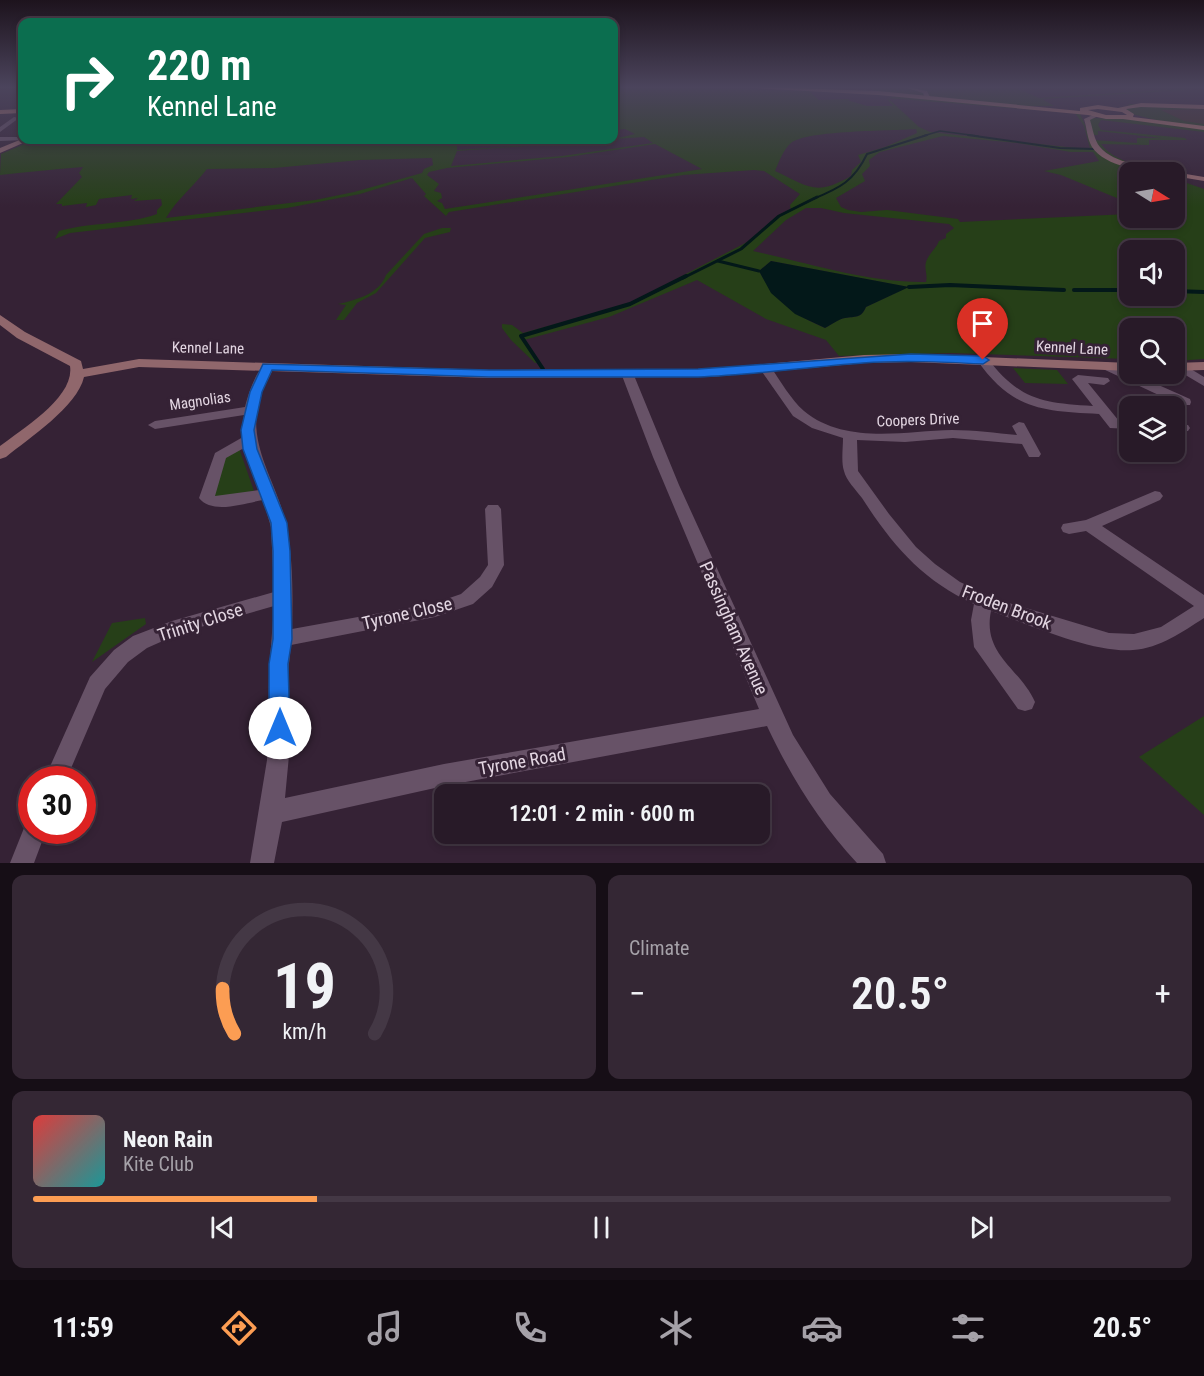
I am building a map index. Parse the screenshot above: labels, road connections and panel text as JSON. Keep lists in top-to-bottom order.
{
  "streets": {
    "street": [
      "Kennel Lane",
      "Magnolias",
      "Coopers Drive",
      "Froden Brook",
      "Tyrone Close",
      "Trinity Close",
      "Passingham Avenue",
      "Tyrone Road"
    ]
  },
  "crossings": [
    ["Kennel Lane", "Coopers Drive"],
    ["Kennel Lane", "Passingham Avenue"],
    ["Coopers Drive", "Froden Brook"],
    ["Passingham Avenue", "Tyrone Road"]
  ],
  "north": "right",
  "page": {
    "turn": ["220 m", "Kennel Lane"],
    "limit": "30",
    "trip": "12:01 · 2 min · 600 m",
    "tile": "Climate",
    "heat": ["−", "20.5°", "+"],
    "song": ["Neon Rain", "Kite Club"],
    "tabs": ["11:59", "20.5°"],
    "gauge": ["19", "km/h"]
  }
}
